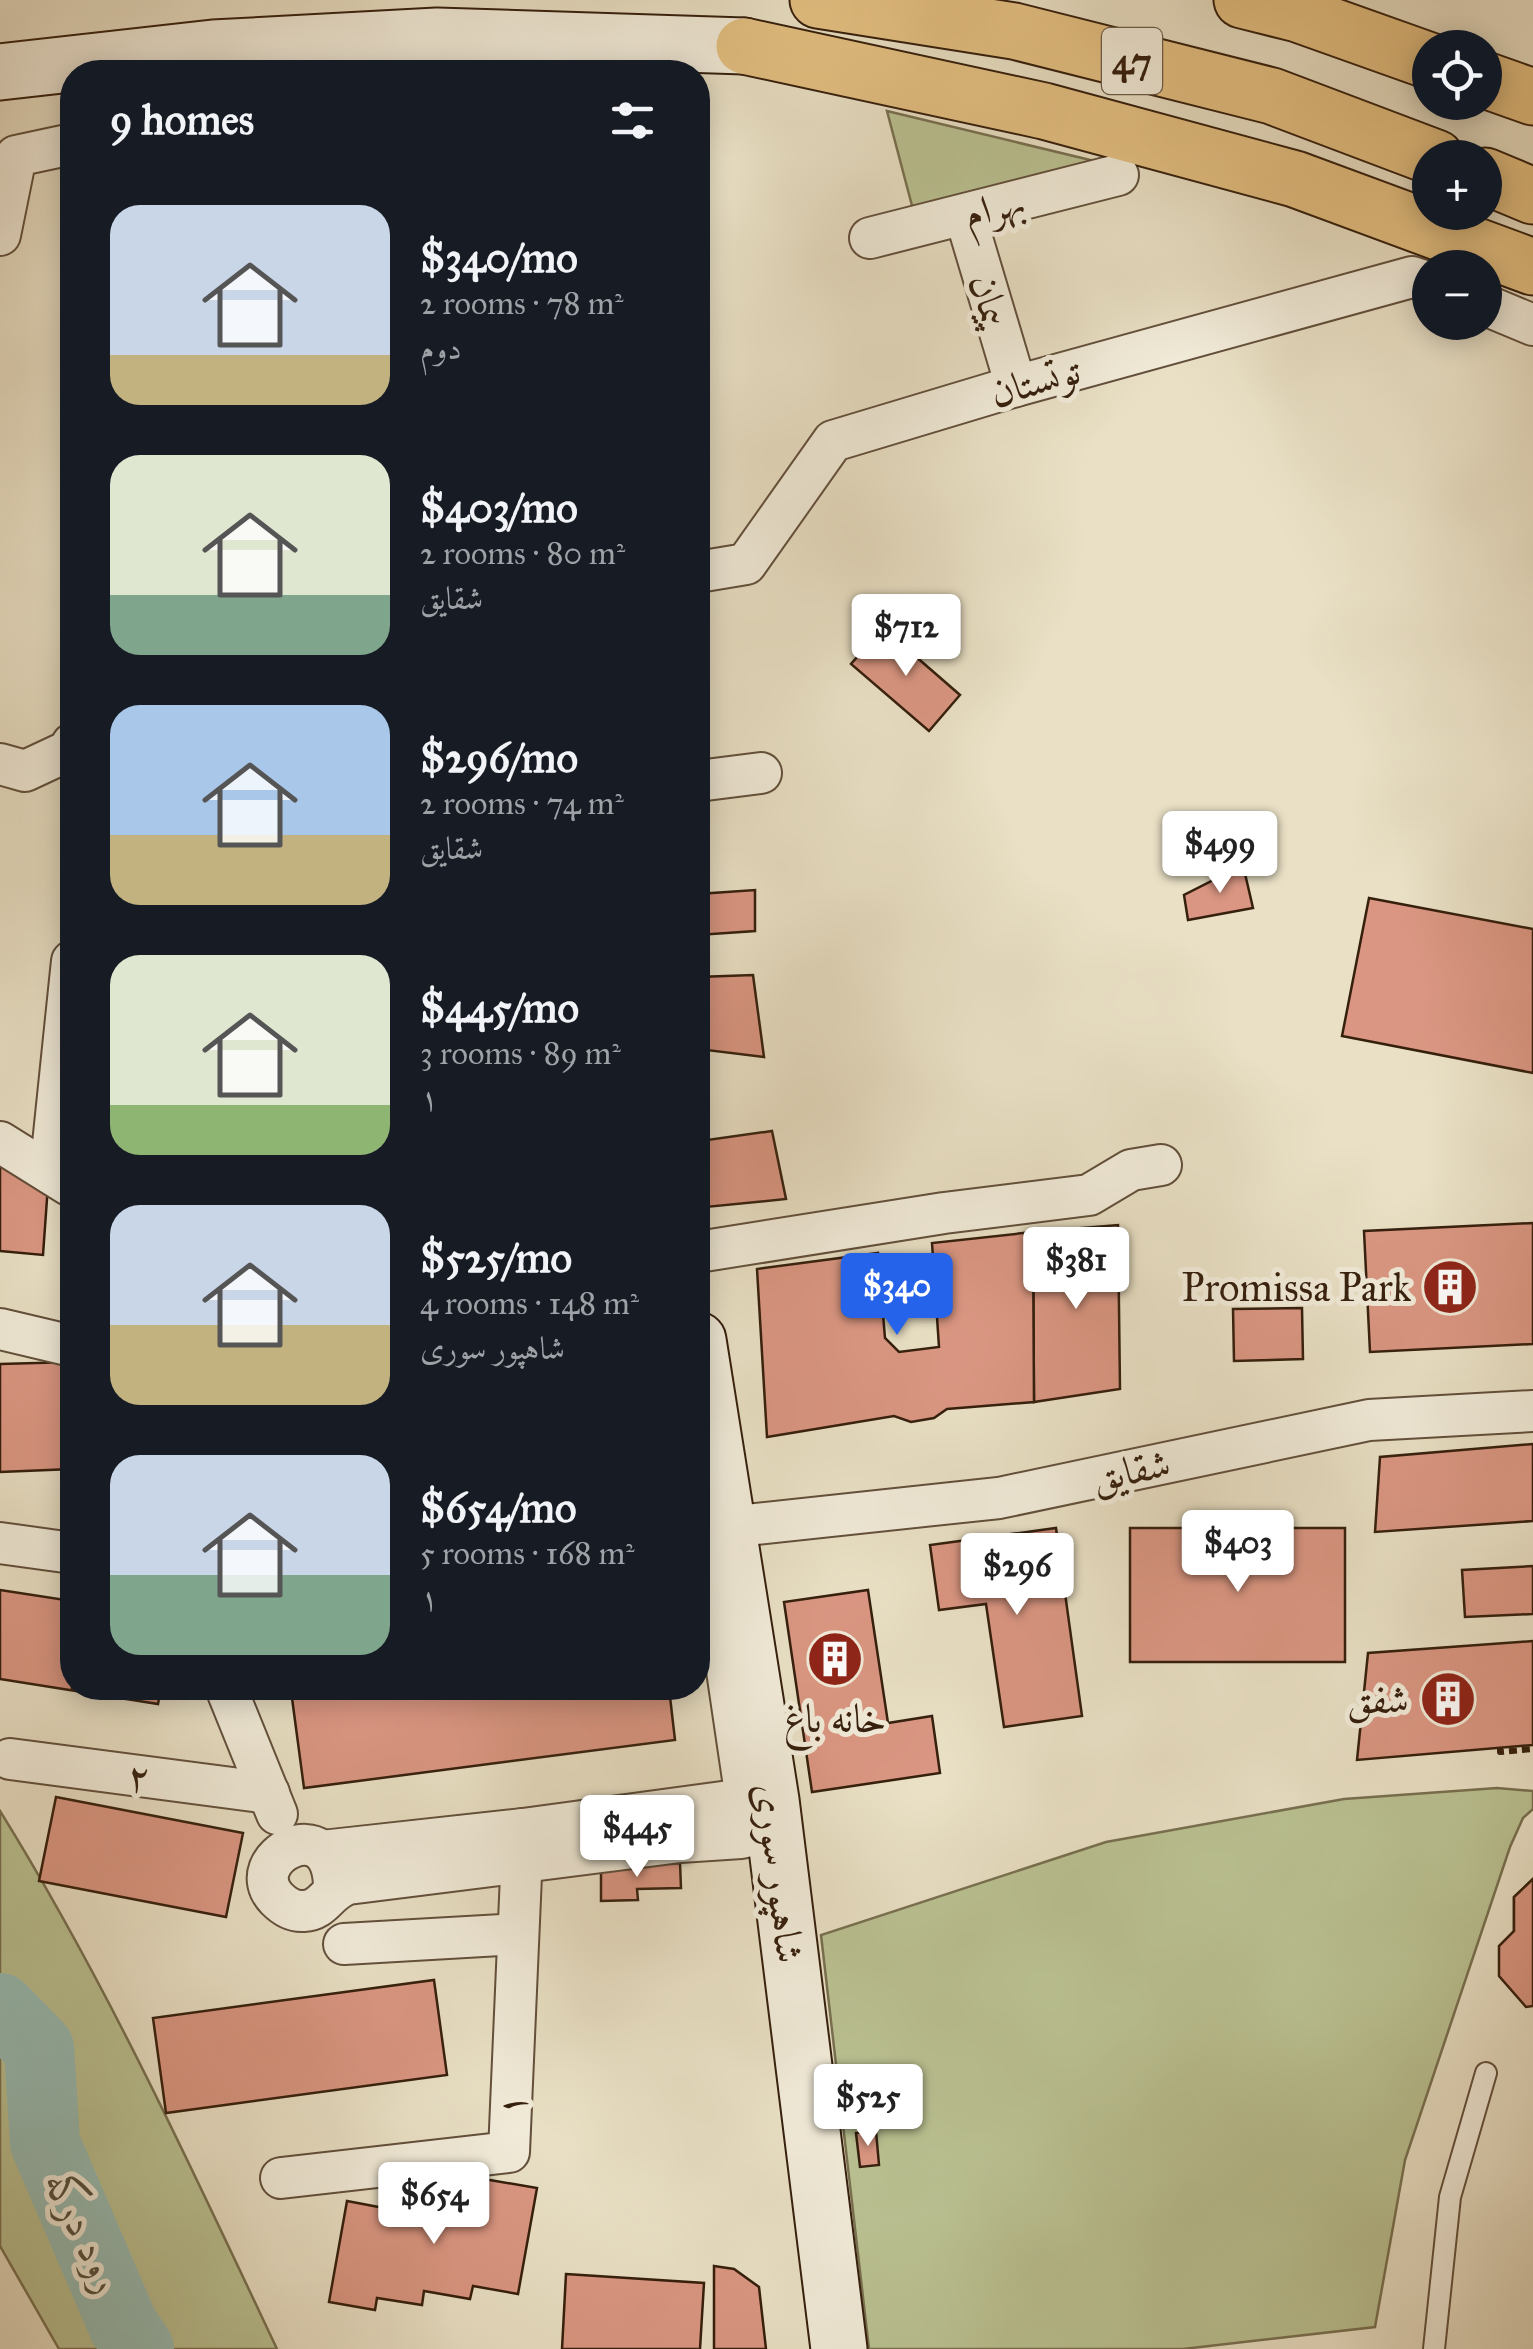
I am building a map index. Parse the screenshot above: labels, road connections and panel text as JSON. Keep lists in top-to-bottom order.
{
  "streets": {
    "highway": ["47"],
    "street": [
      "بهرام",
      "پیمان",
      "توتستان",
      "شقایق",
      "۲",
      "شاهپور سوری",
      "۱"
    ]
  },
  "crossings": [
    ["بهرام", "پیمان"],
    ["پیمان", "توتستان"],
    ["شقایق", "شاهپور سوری"]
  ],
  "water": ["رود درکه"],
  "places": {
    "building": ["Promissa Park", "خانه باغ", "شفق"]
  },
  "page": {
    "map_buttons": ["+", "−"],
    "heading": "9 homes",
    "list": [
      {
        "name": "$340/mo",
        "note": "2 rooms · 78 m² · دوم"
      },
      {
        "name": "$403/mo",
        "note": "2 rooms · 80 m² · شقایق"
      },
      {
        "name": "$296/mo",
        "note": "2 rooms · 74 m² · شقایق"
      },
      {
        "name": "$445/mo",
        "note": "3 rooms · 89 m² · ۱"
      },
      {
        "name": "$525/mo",
        "note": "4 rooms · 148 m² · شاهپور سوری"
      },
      {
        "name": "$654/mo",
        "note": "5 rooms · 168 m² · ۱"
      }
    ],
    "price": [
      "$712",
      "$499",
      "$381",
      "$340",
      "$403",
      "$296",
      "$445",
      "$525",
      "$654"
    ]
  }
}
